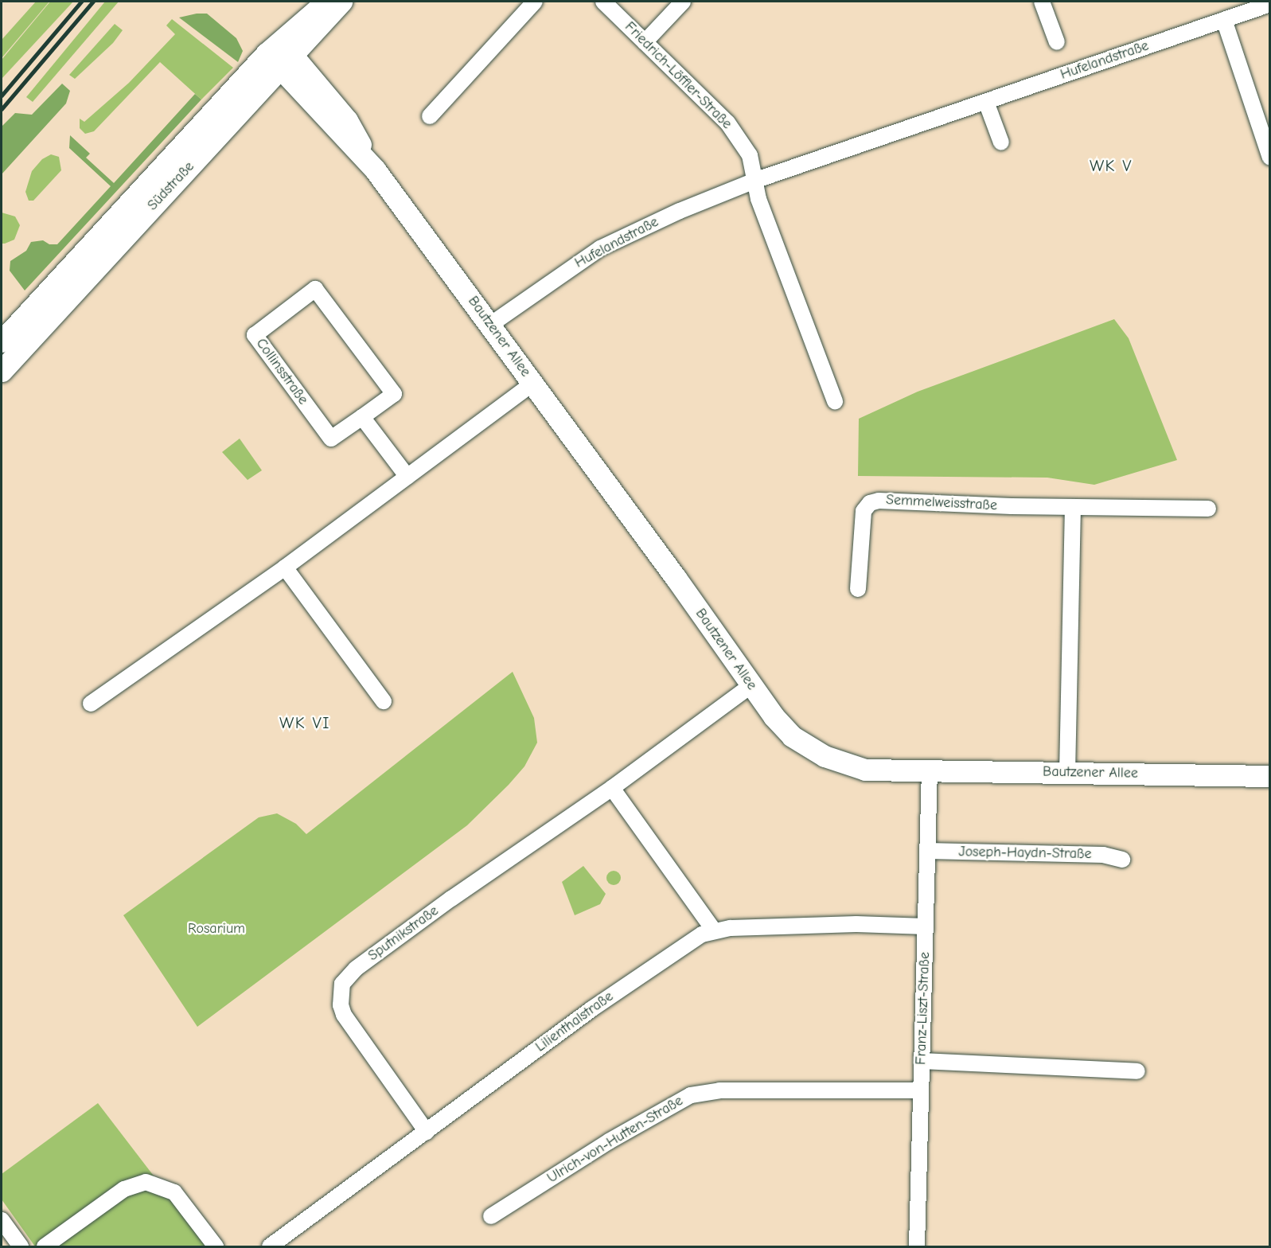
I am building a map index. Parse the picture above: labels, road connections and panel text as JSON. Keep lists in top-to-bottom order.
{
  "streets": {
    "street": [
      "Hufelandstraße",
      "Friedrich-Löffler-Straße",
      "Südstraße",
      "Bautzener Allee",
      "Collinsstraße",
      "Semmelweisstraße",
      "Joseph-Haydn-Straße",
      "Sputnikstraße",
      "Franz-Liszt-Straße",
      "Lilienthalstraße",
      "Ulrich-von-Hutten-Straße"
    ]
  },
  "crossings": [
    ["Hufelandstraße", "Friedrich-Löffler-Straße"],
    ["Hufelandstraße", "Bautzener Allee"],
    ["Südstraße", "Bautzener Allee"],
    ["Bautzener Allee", "Sputnikstraße"],
    ["Bautzener Allee", "Franz-Liszt-Straße"],
    ["Joseph-Haydn-Straße", "Franz-Liszt-Straße"],
    ["Sputnikstraße", "Lilienthalstraße"],
    ["Franz-Liszt-Straße", "Lilienthalstraße"],
    ["Franz-Liszt-Straße", "Ulrich-von-Hutten-Straße"]
  ],
  "districts": ["WK V", "WK VI"],
  "parks": ["Rosarium"]
}
